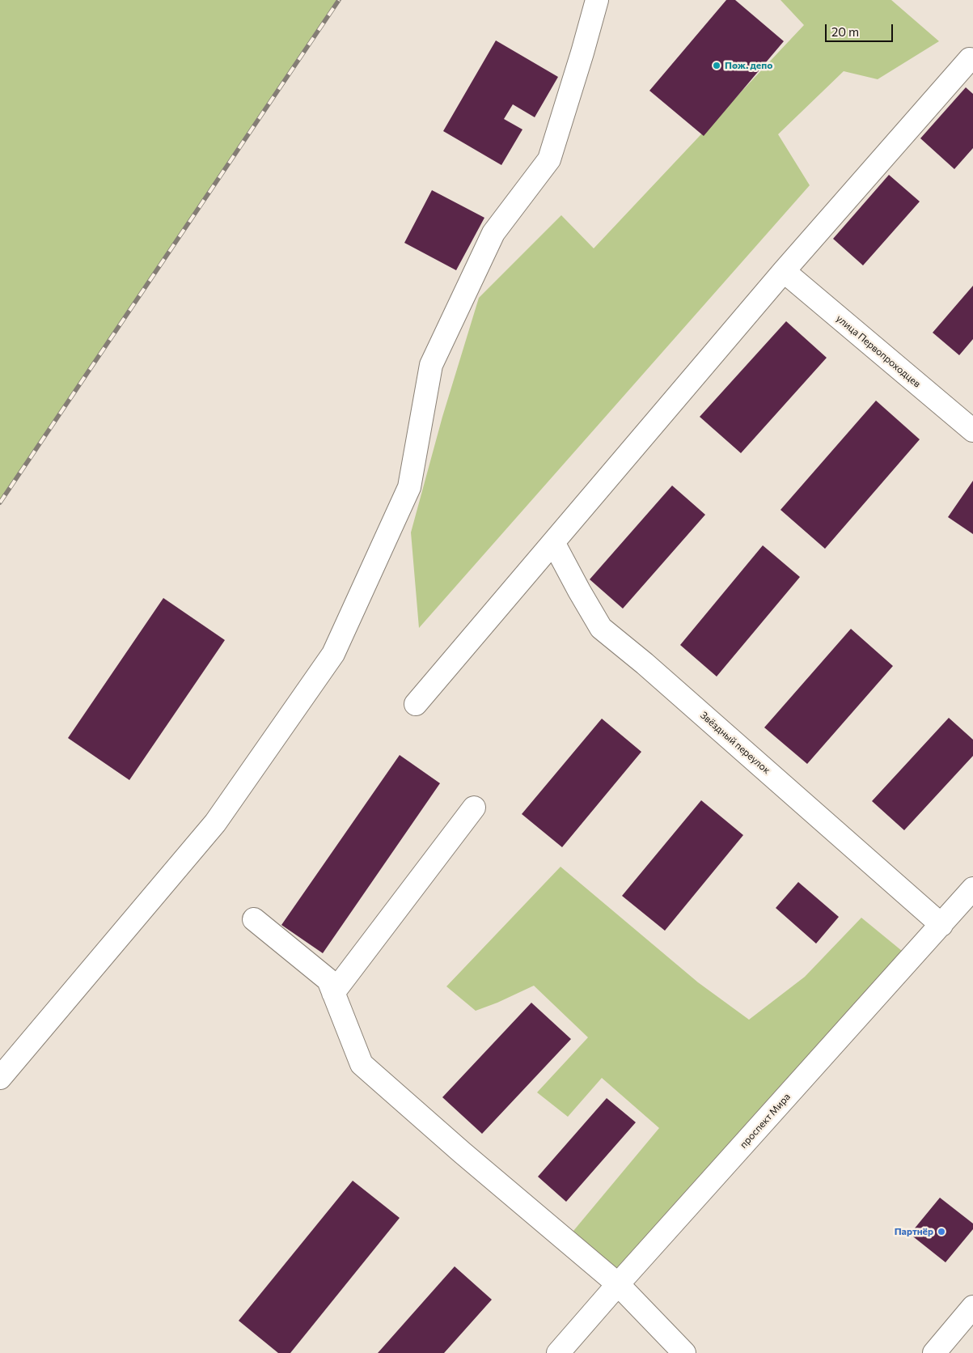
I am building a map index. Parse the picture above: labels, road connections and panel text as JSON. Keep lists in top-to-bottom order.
{
  "streets": {
    "street": ["улица Первопроходцев", "Звёздный переулок", "проспект Мира"]
  },
  "crossings": [
    ["Звёздный переулок", "проспект Мира"]
  ],
  "places": ["Пож. депо", "Партнёр"],
  "scale_bar": "20 m"
}
